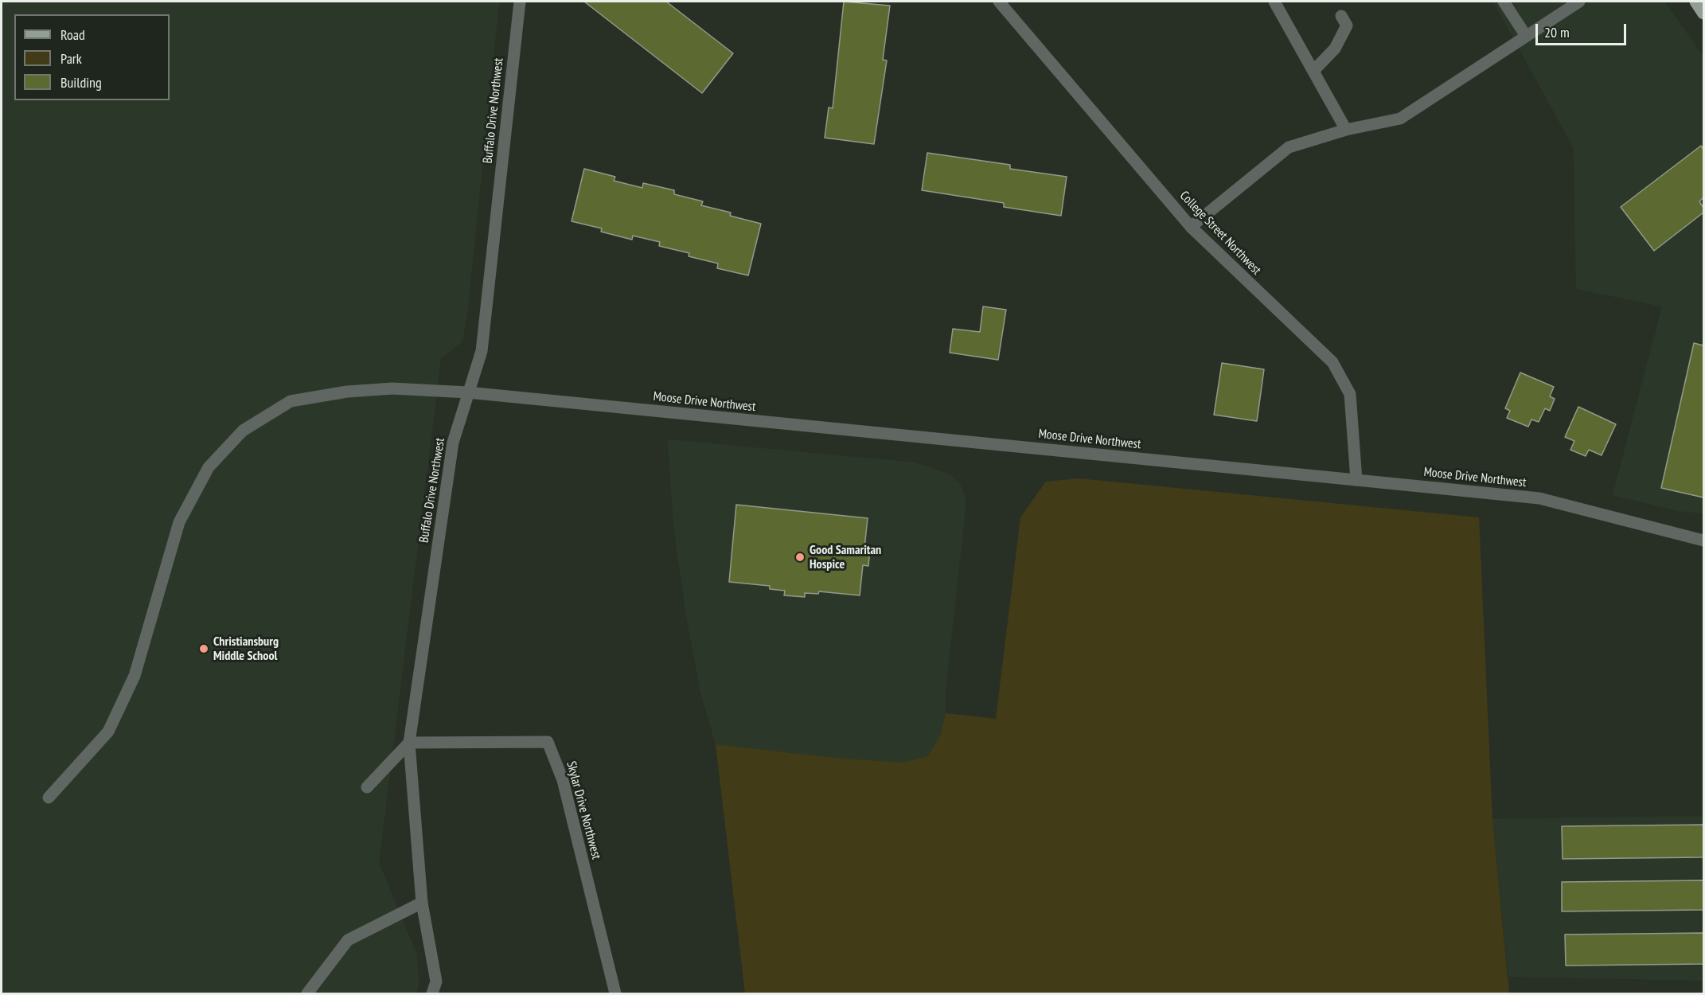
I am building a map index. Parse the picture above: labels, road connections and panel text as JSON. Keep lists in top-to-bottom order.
{
  "streets": {
    "street": [
      "Buffalo Drive Northwest",
      "College Street Northwest",
      "Moose Drive Northwest",
      "Skylar Drive Northwest"
    ]
  },
  "crossings": [
    ["Buffalo Drive Northwest", "Moose Drive Northwest"],
    ["Buffalo Drive Northwest", "Skylar Drive Northwest"],
    ["College Street Northwest", "Moose Drive Northwest"]
  ],
  "places": ["Good Samaritan Hospice", "Christiansburg Middle School"],
  "legend": ["Road", "Park", "Building"],
  "scale_bar": "20 m"
}
